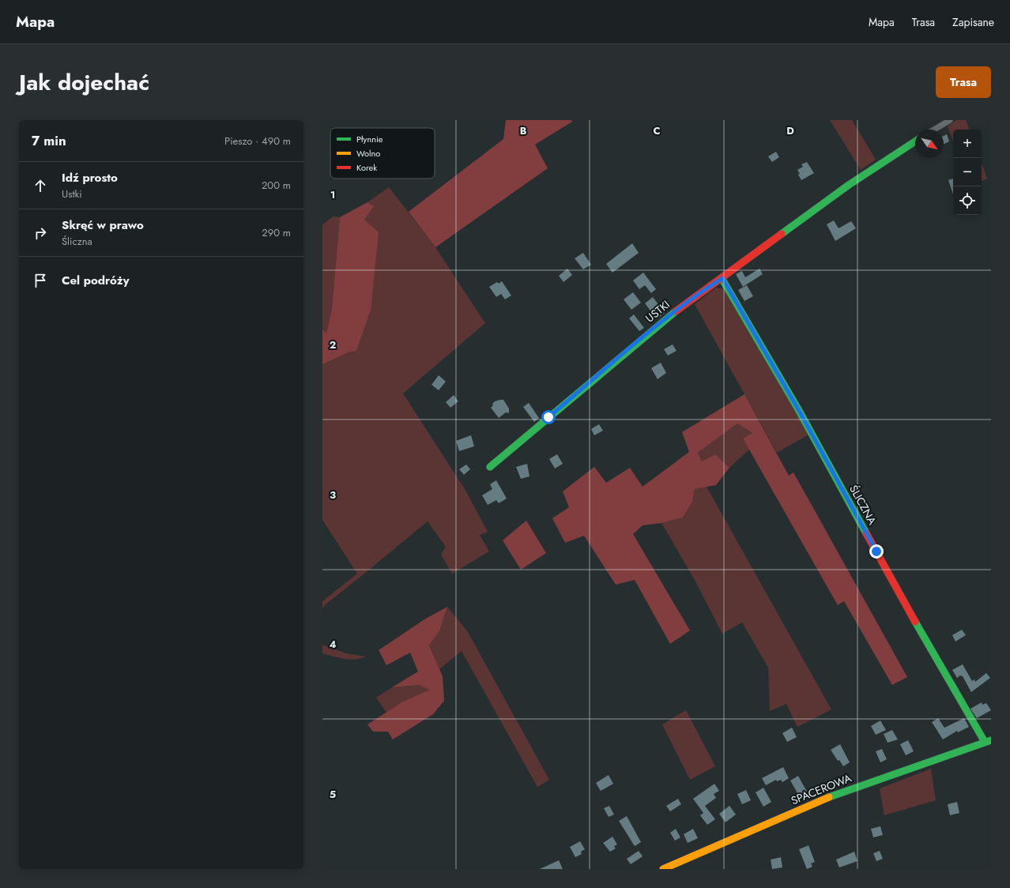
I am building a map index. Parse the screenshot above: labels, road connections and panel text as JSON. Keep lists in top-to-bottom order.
{
  "streets": {
    "street": ["USTKI", "ŚLICZNA", "SPACEROWA"]
  },
  "crossings": [
    ["USTKI", "ŚLICZNA"],
    ["ŚLICZNA", "SPACEROWA"]
  ],
  "legend": ["Płynnie", "Wolno", "Korek"],
  "north": "bottom right",
  "page": {
    "header": "Mapa",
    "nav": ["Mapa", "Trasa", "Zapisane"],
    "title": "Jak dojechać",
    "buttons": "Trasa",
    "heading": ["7 min", "Pieszo · 490 m"],
    "map_buttons": ["+", "−"],
    "list": [
      ["Idź prosto", "Ustki", "200 m"],
      ["Skręć w prawo", "Śliczna", "290 m"],
      "Cel podróży"
    ]
  },
  "grid": {
    "columns": ["B", "C", "D"],
    "rows": [
      "1",
      "2",
      "3",
      "4",
      "5"
    ]
  }
}
